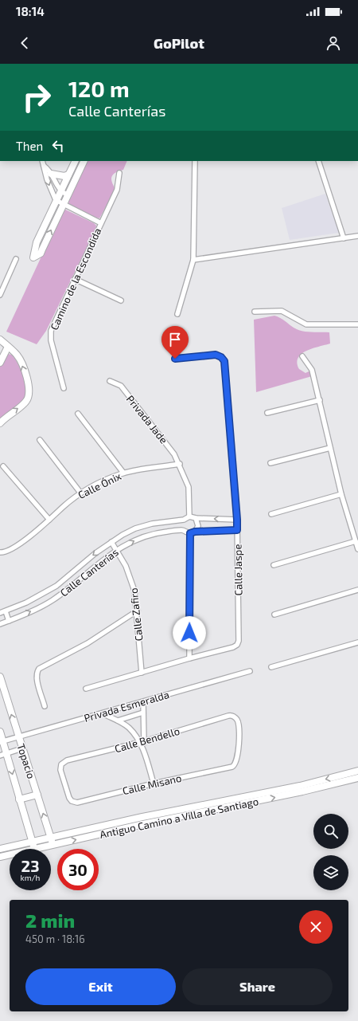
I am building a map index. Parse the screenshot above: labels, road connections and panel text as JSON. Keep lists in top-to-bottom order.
{
  "streets": {
    "street": [
      "Camino de la Escondida",
      "Privada Jade",
      "Calle Ónix",
      "Calle Jaspe",
      "Calle Canterías",
      "Calle Zafiro",
      "Privada Esmeralda",
      "Calle Bendello",
      "Topacio",
      "Calle Misano",
      "Antiguo Camino a Villa de Santiago"
    ]
  },
  "crossings": [
    ["Privada Jade", "Calle Ónix"],
    ["Privada Jade", "Calle Canterías"],
    ["Calle Canterías", "Calle Zafiro"],
    ["Privada Esmeralda", "Topacio"],
    ["Calle Bendello", "Calle Misano"],
    ["Topacio", "Antiguo Camino a Villa de Santiago"]
  ],
  "page": {
    "status": "18:14",
    "header": "GoPilot",
    "turn": ["120 m", "Calle Canterías"],
    "then": "Then",
    "speed": "23 km/h",
    "limit": "30",
    "heading": ["2 min", "450 m · 18:16"],
    "buttons": ["Exit", "Share"]
  }
}
